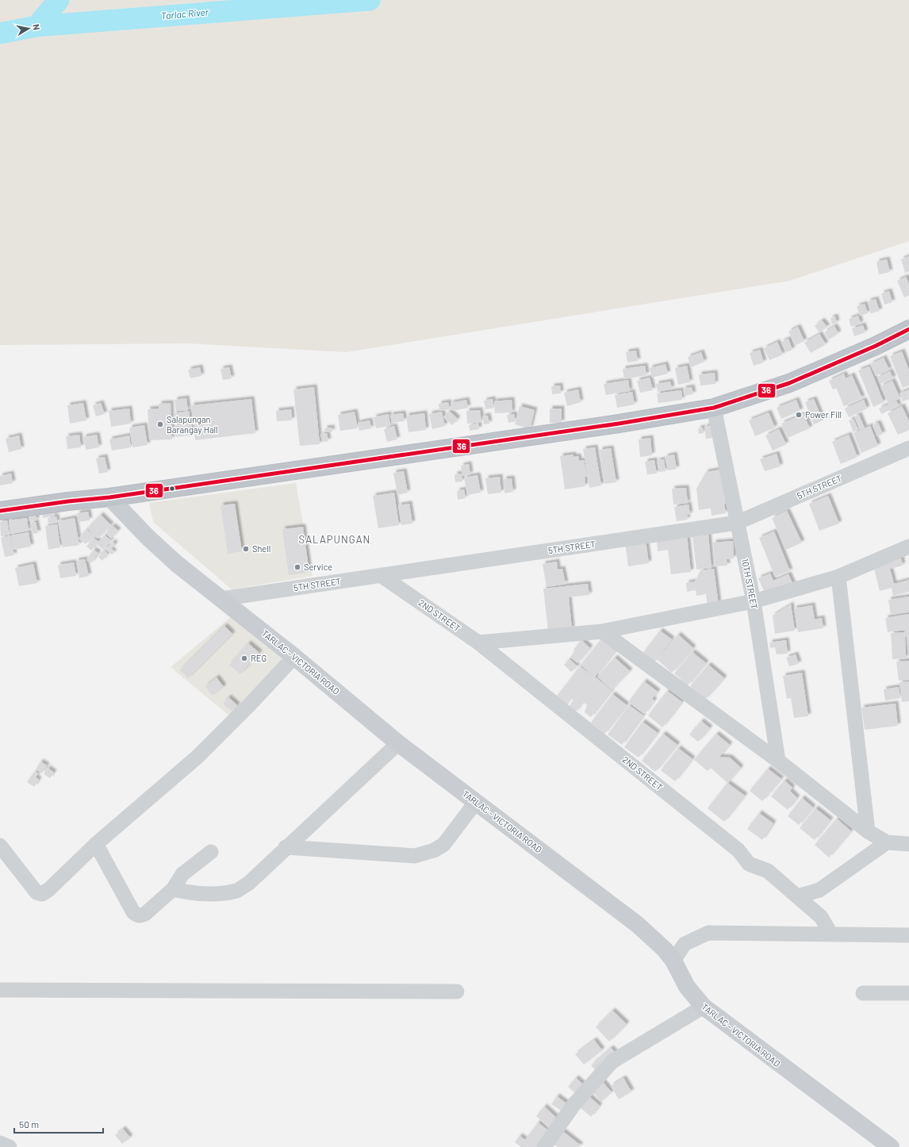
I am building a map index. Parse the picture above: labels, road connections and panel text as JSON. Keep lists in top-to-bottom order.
{
  "streets": {
    "main road": ["TARLAC - VICTORIA ROAD"],
    "street": ["5TH STREET", "10TH STREET", "2ND STREET"]
  },
  "crossings": [
    ["5TH STREET", "10TH STREET"],
    ["5TH STREET", "2ND STREET"],
    ["5TH STREET", "TARLAC - VICTORIA ROAD"]
  ],
  "districts": ["SALAPUNGAN"],
  "water": ["Tarlac River"],
  "places": [
    "Power Fill",
    "Salapungan Barangay Hall",
    "Shell",
    "Service",
    "REG"
  ],
  "lines": ["transit line 36"],
  "scale_bar": "50 m",
  "north": "right"
}
